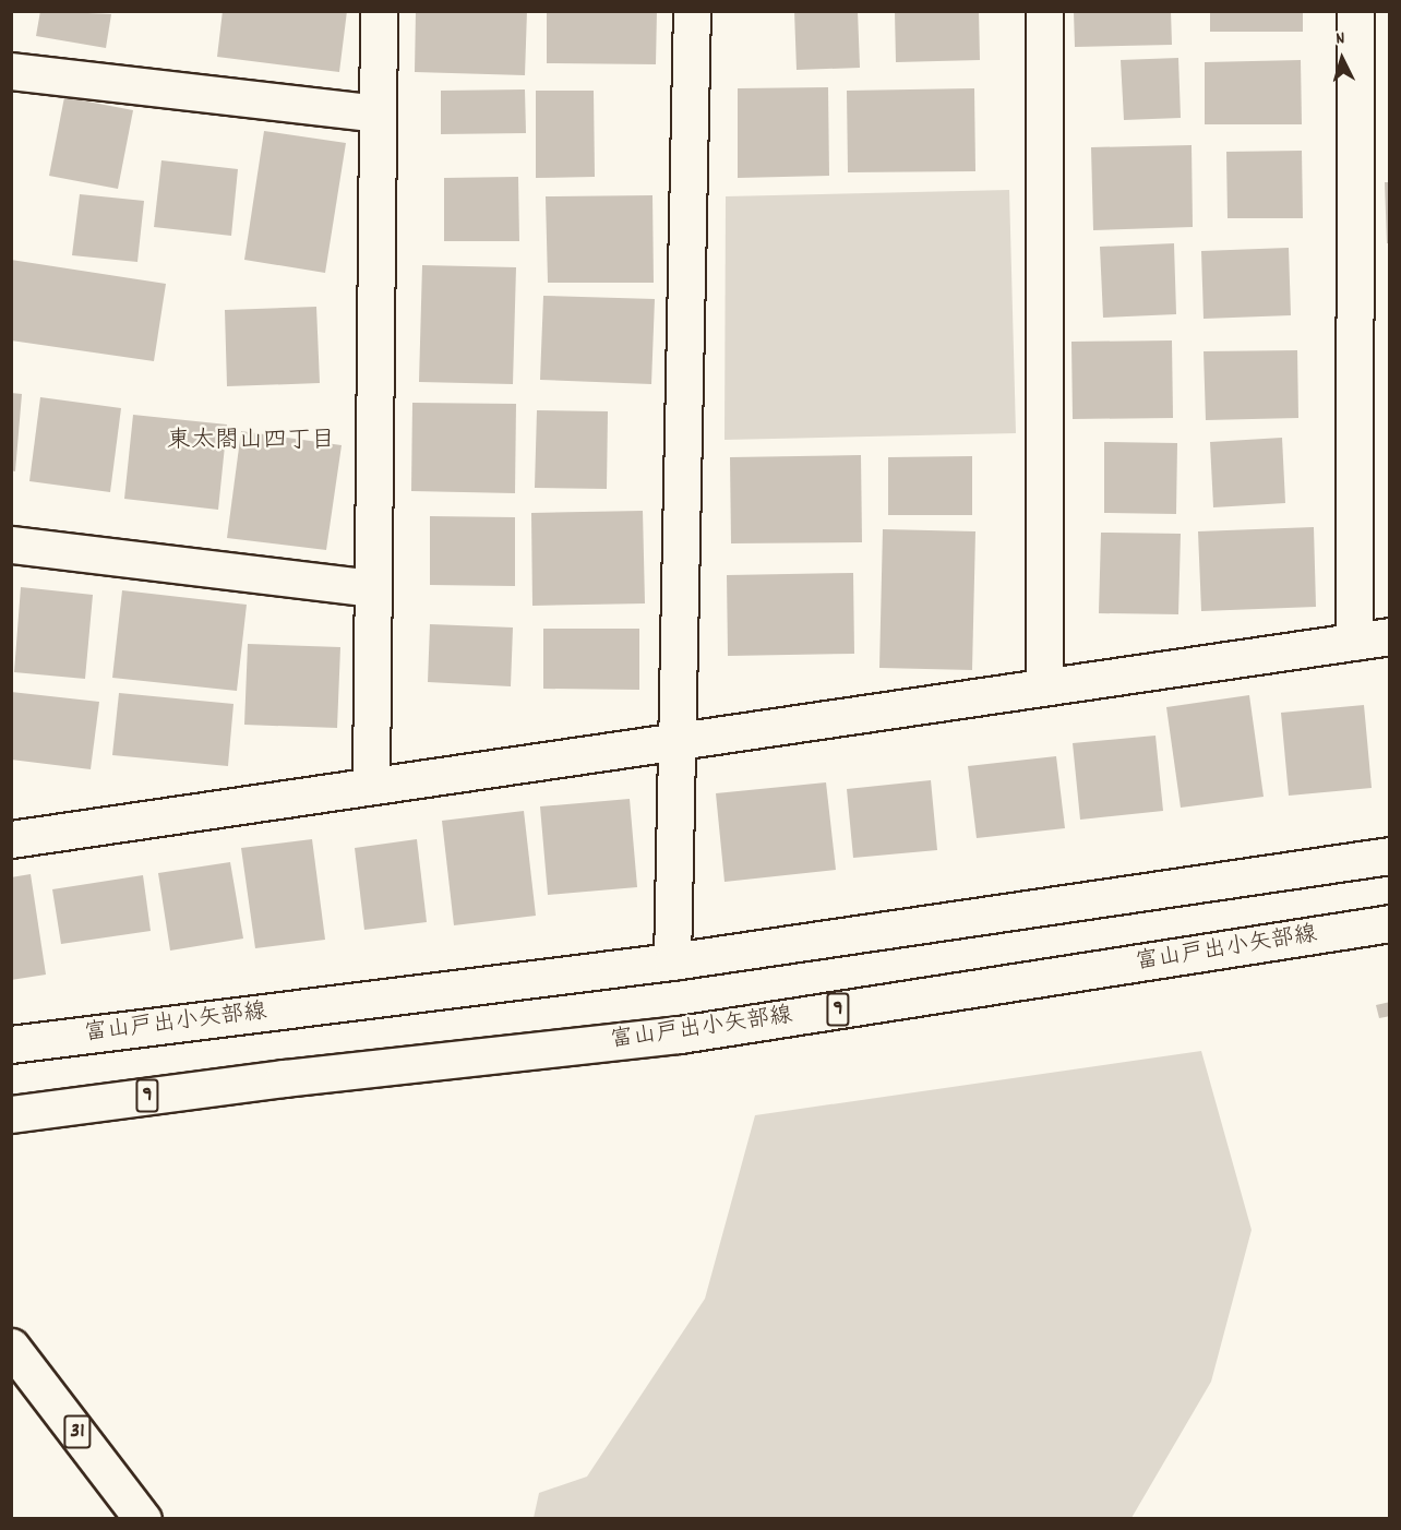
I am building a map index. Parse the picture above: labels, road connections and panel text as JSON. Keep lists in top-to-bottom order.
{
  "streets": {
    "street": ["富山戸出小矢部線", "9", "31"]
  },
  "districts": ["東太閤山四丁目"],
  "north": "top"
}
